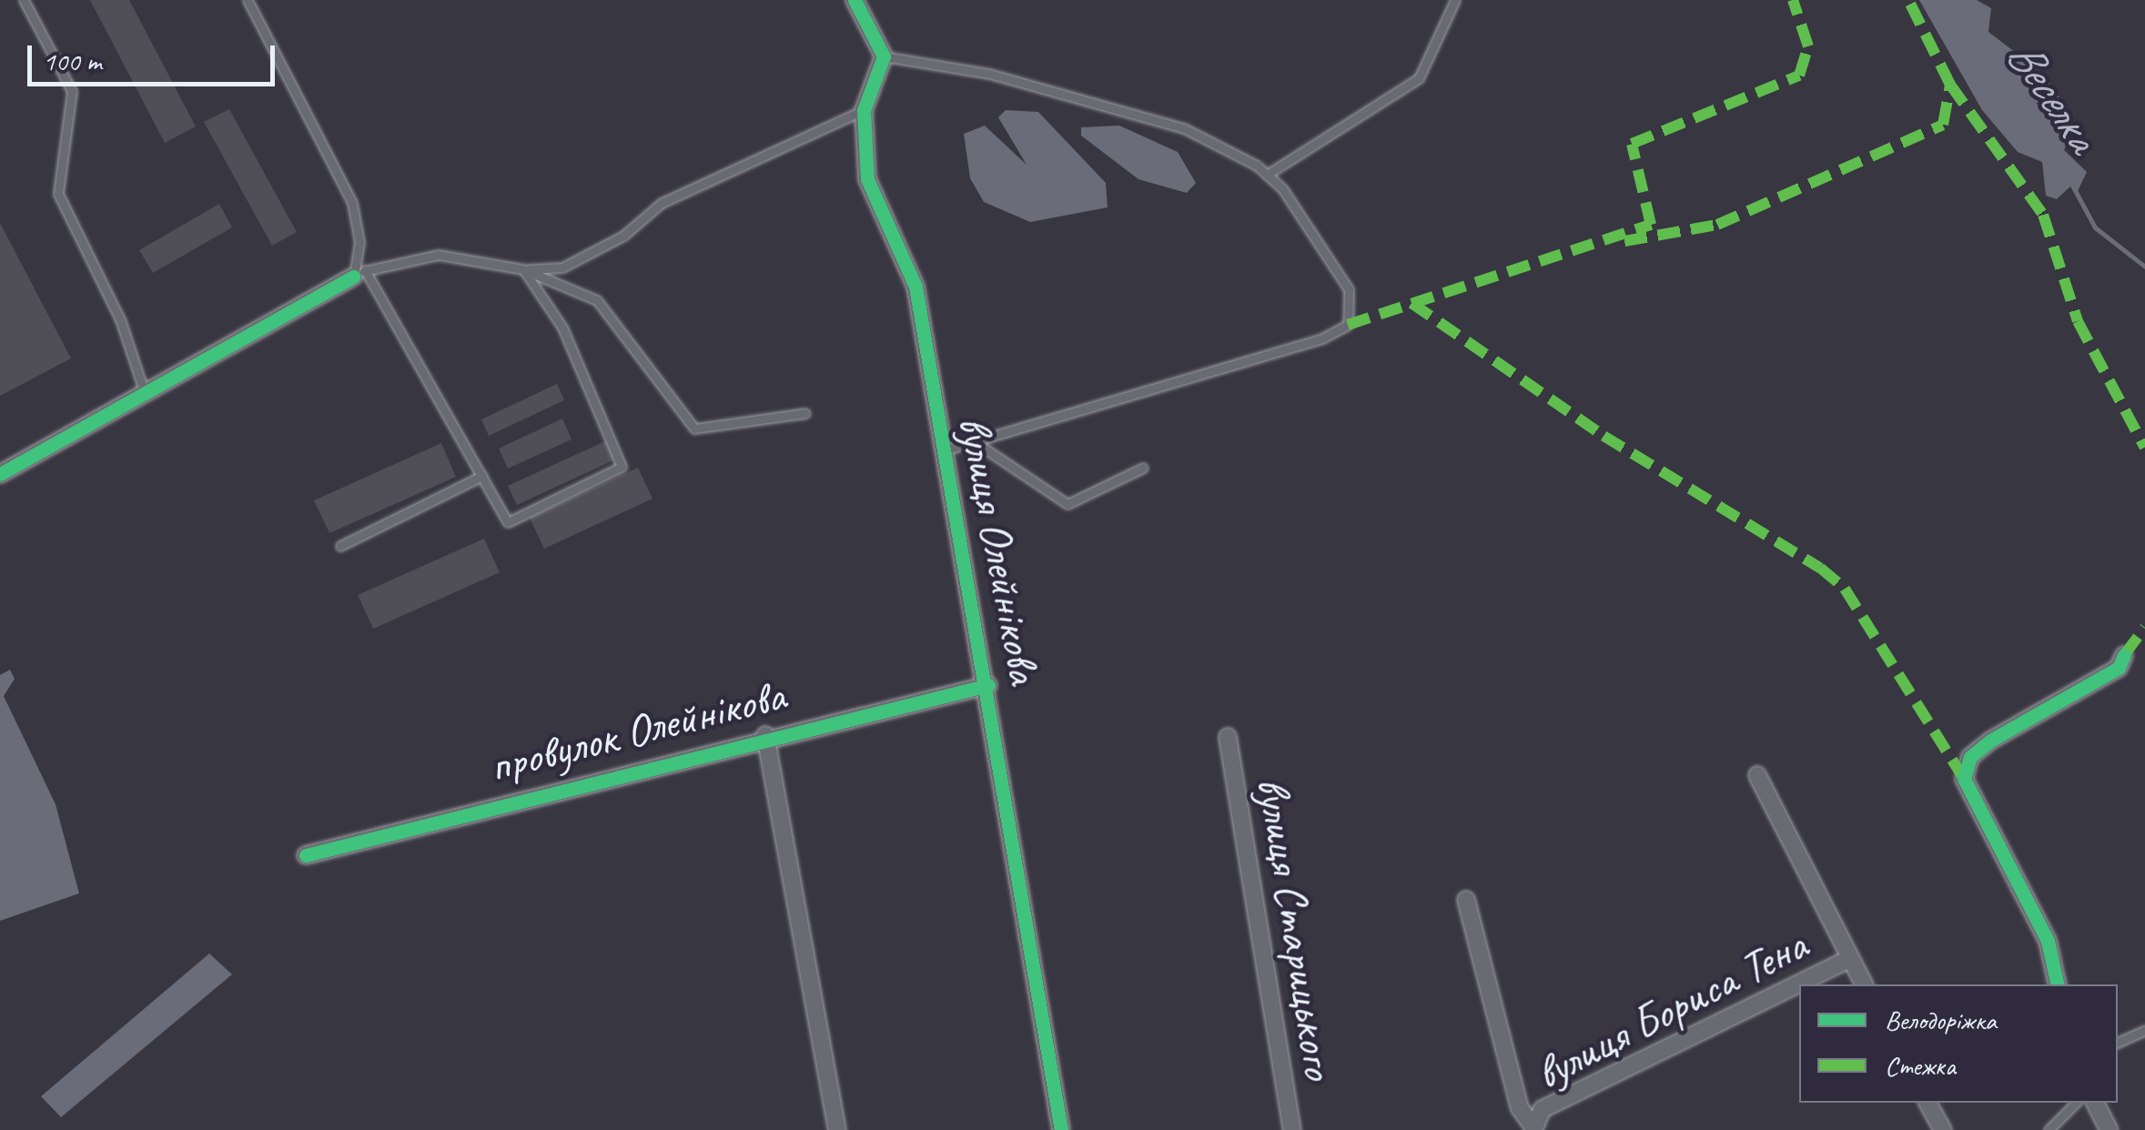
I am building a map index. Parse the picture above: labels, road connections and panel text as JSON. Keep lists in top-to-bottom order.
{
  "streets": {
    "street": [
      "вулиця Олейнікова",
      "провулок Олейнікова",
      "вулиця Старицького",
      "вулиця Бориса Тена"
    ]
  },
  "crossings": [
    ["вулиця Олейнікова", "провулок Олейнікова"]
  ],
  "water": ["Веселка"],
  "legend": ["Велодоріжка", "Стежка"],
  "scale_bar": "100 m"
}
